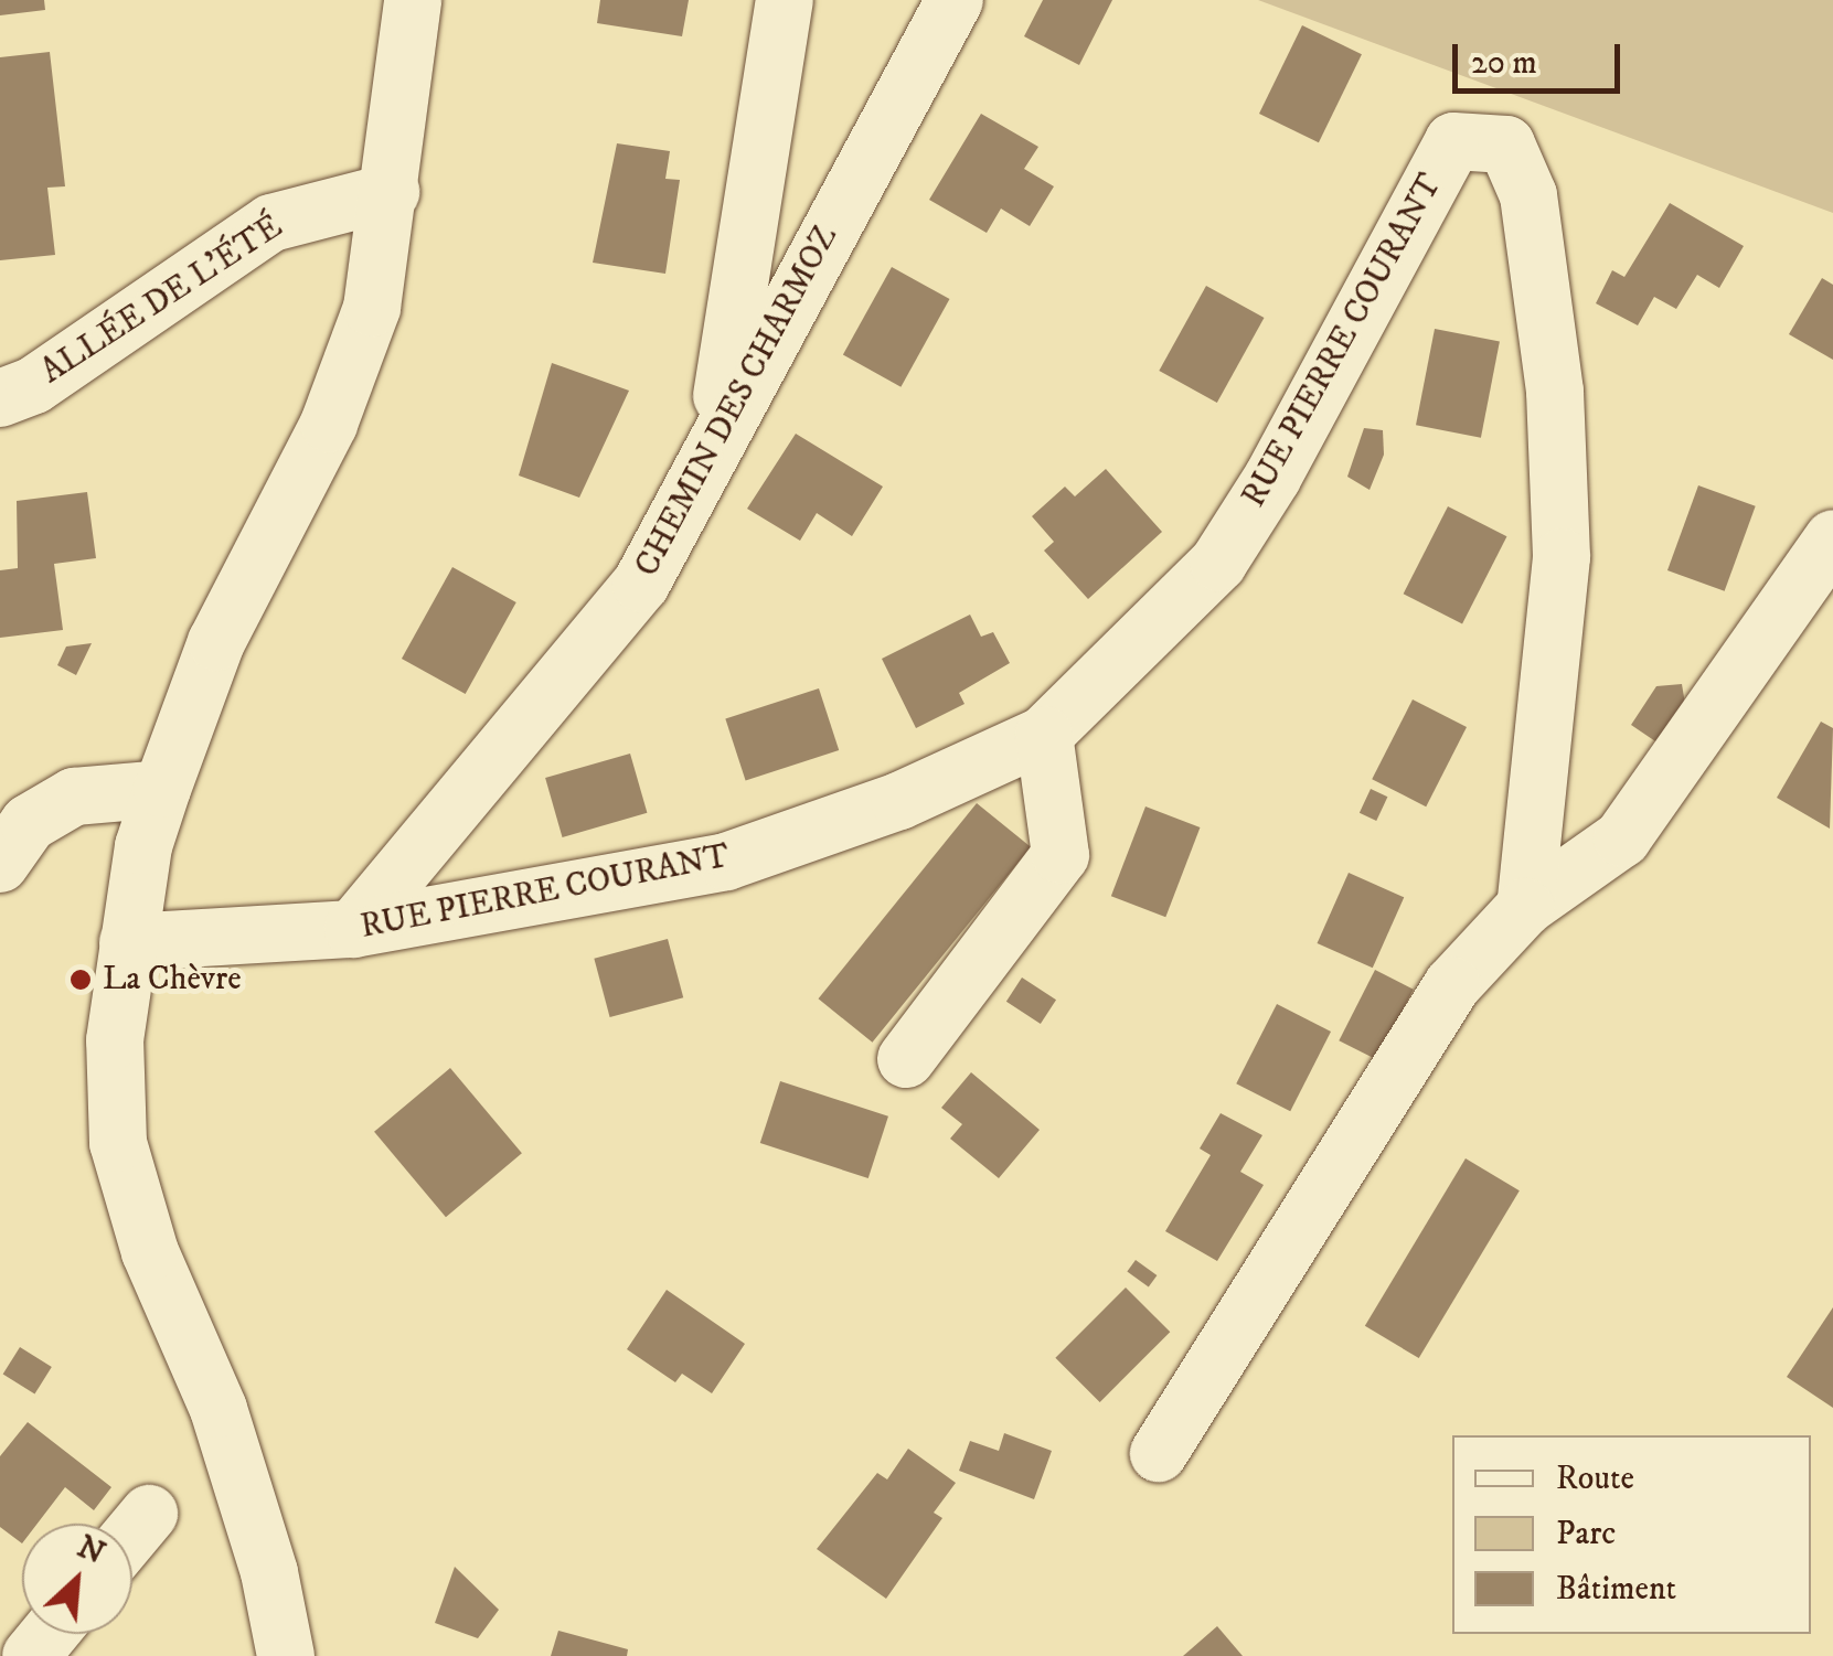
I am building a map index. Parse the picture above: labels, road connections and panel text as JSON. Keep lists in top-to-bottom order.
{
  "streets": {
    "street": ["ALLÉE DE L'ÉTÉ", "RUE PIERRE COURANT", "CHEMIN DES CHARMOZ"]
  },
  "crossings": [
    ["RUE PIERRE COURANT", "CHEMIN DES CHARMOZ"]
  ],
  "places": ["La Chèvre"],
  "legend": ["Route", "Parc", "Bâtiment"],
  "scale_bar": "20 m",
  "north": "top right"
}
